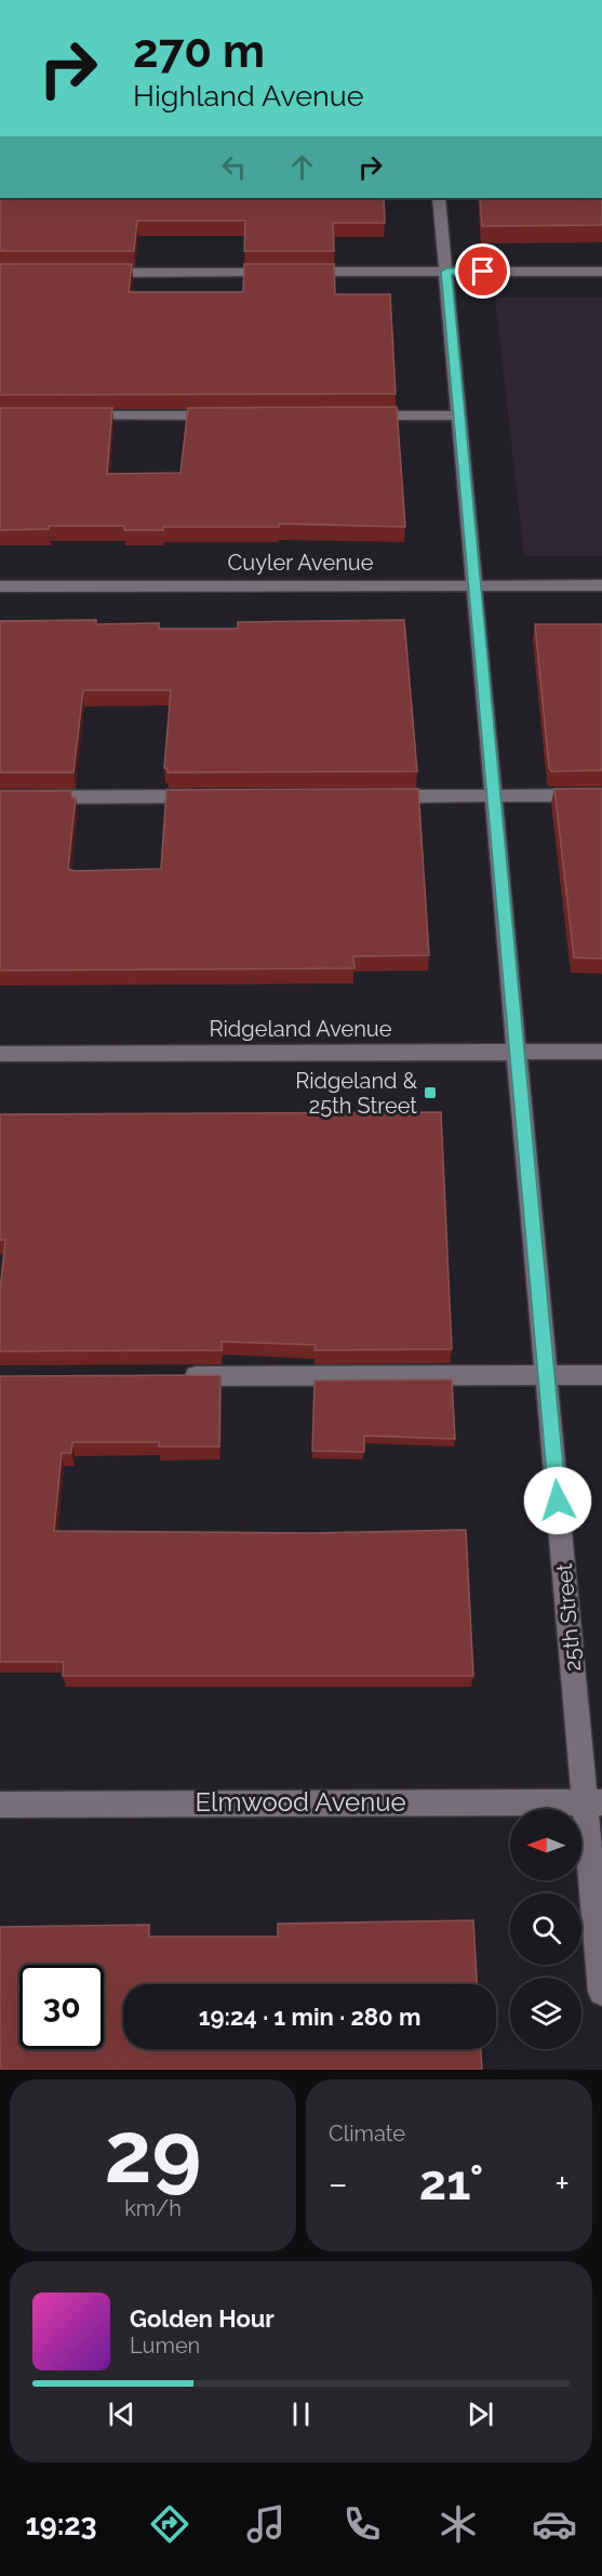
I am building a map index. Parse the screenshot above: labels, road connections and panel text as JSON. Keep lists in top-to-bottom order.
{
  "streets": {
    "street": [
      "Cuyler Avenue",
      "Ridgeland Avenue",
      "25th Street",
      "Elmwood Avenue"
    ]
  },
  "crossings": [
    ["Cuyler Avenue", "25th Street"],
    ["Ridgeland Avenue", "25th Street"],
    ["25th Street", "Elmwood Avenue"]
  ],
  "places": {
    "transit": ["Ridgeland & 25th Street"]
  },
  "north": "left",
  "page": {
    "turn": ["270 m", "Highland Avenue"],
    "limit": "30",
    "trip": "19:24 · 1 min · 280 m",
    "tile": [
      ["29", "km/h"],
      "Climate"
    ],
    "heat": ["−", "21°", "+"],
    "song": ["Golden Hour", "Lumen"],
    "tabs": "19:23"
  }
}
